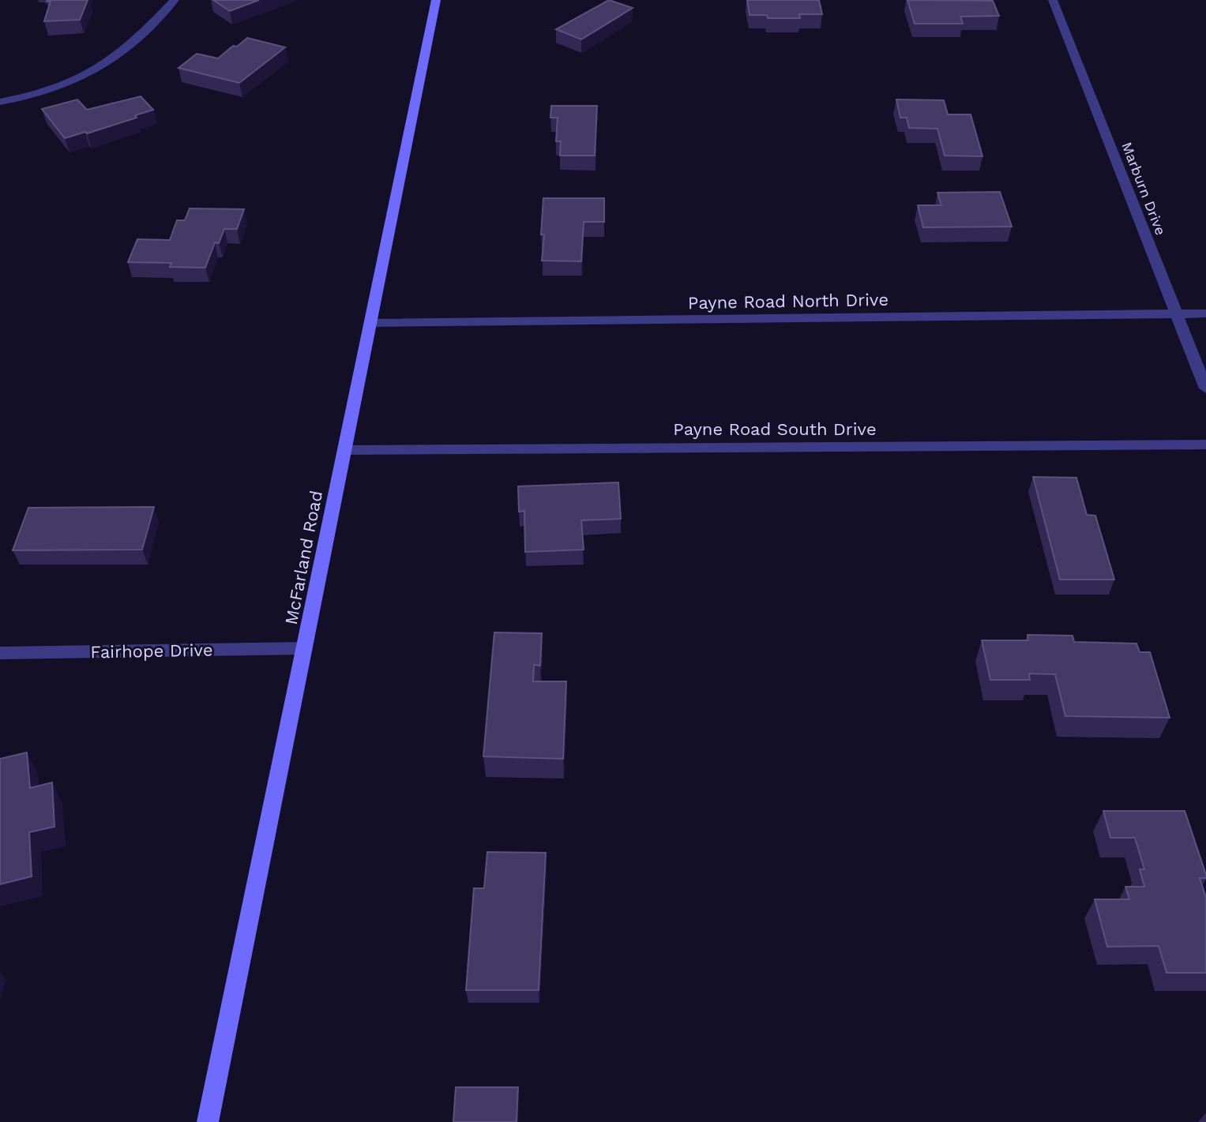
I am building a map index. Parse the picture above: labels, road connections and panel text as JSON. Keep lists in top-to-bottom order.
{
  "streets": {
    "street": [
      "Marburn Drive",
      "Payne Road North Drive",
      "Payne Road South Drive",
      "McFarland Road",
      "Fairhope Drive"
    ]
  },
  "crossings": [
    ["Marburn Drive", "Payne Road North Drive"],
    ["Payne Road North Drive", "McFarland Road"],
    ["Payne Road South Drive", "McFarland Road"],
    ["McFarland Road", "Fairhope Drive"]
  ]
}
